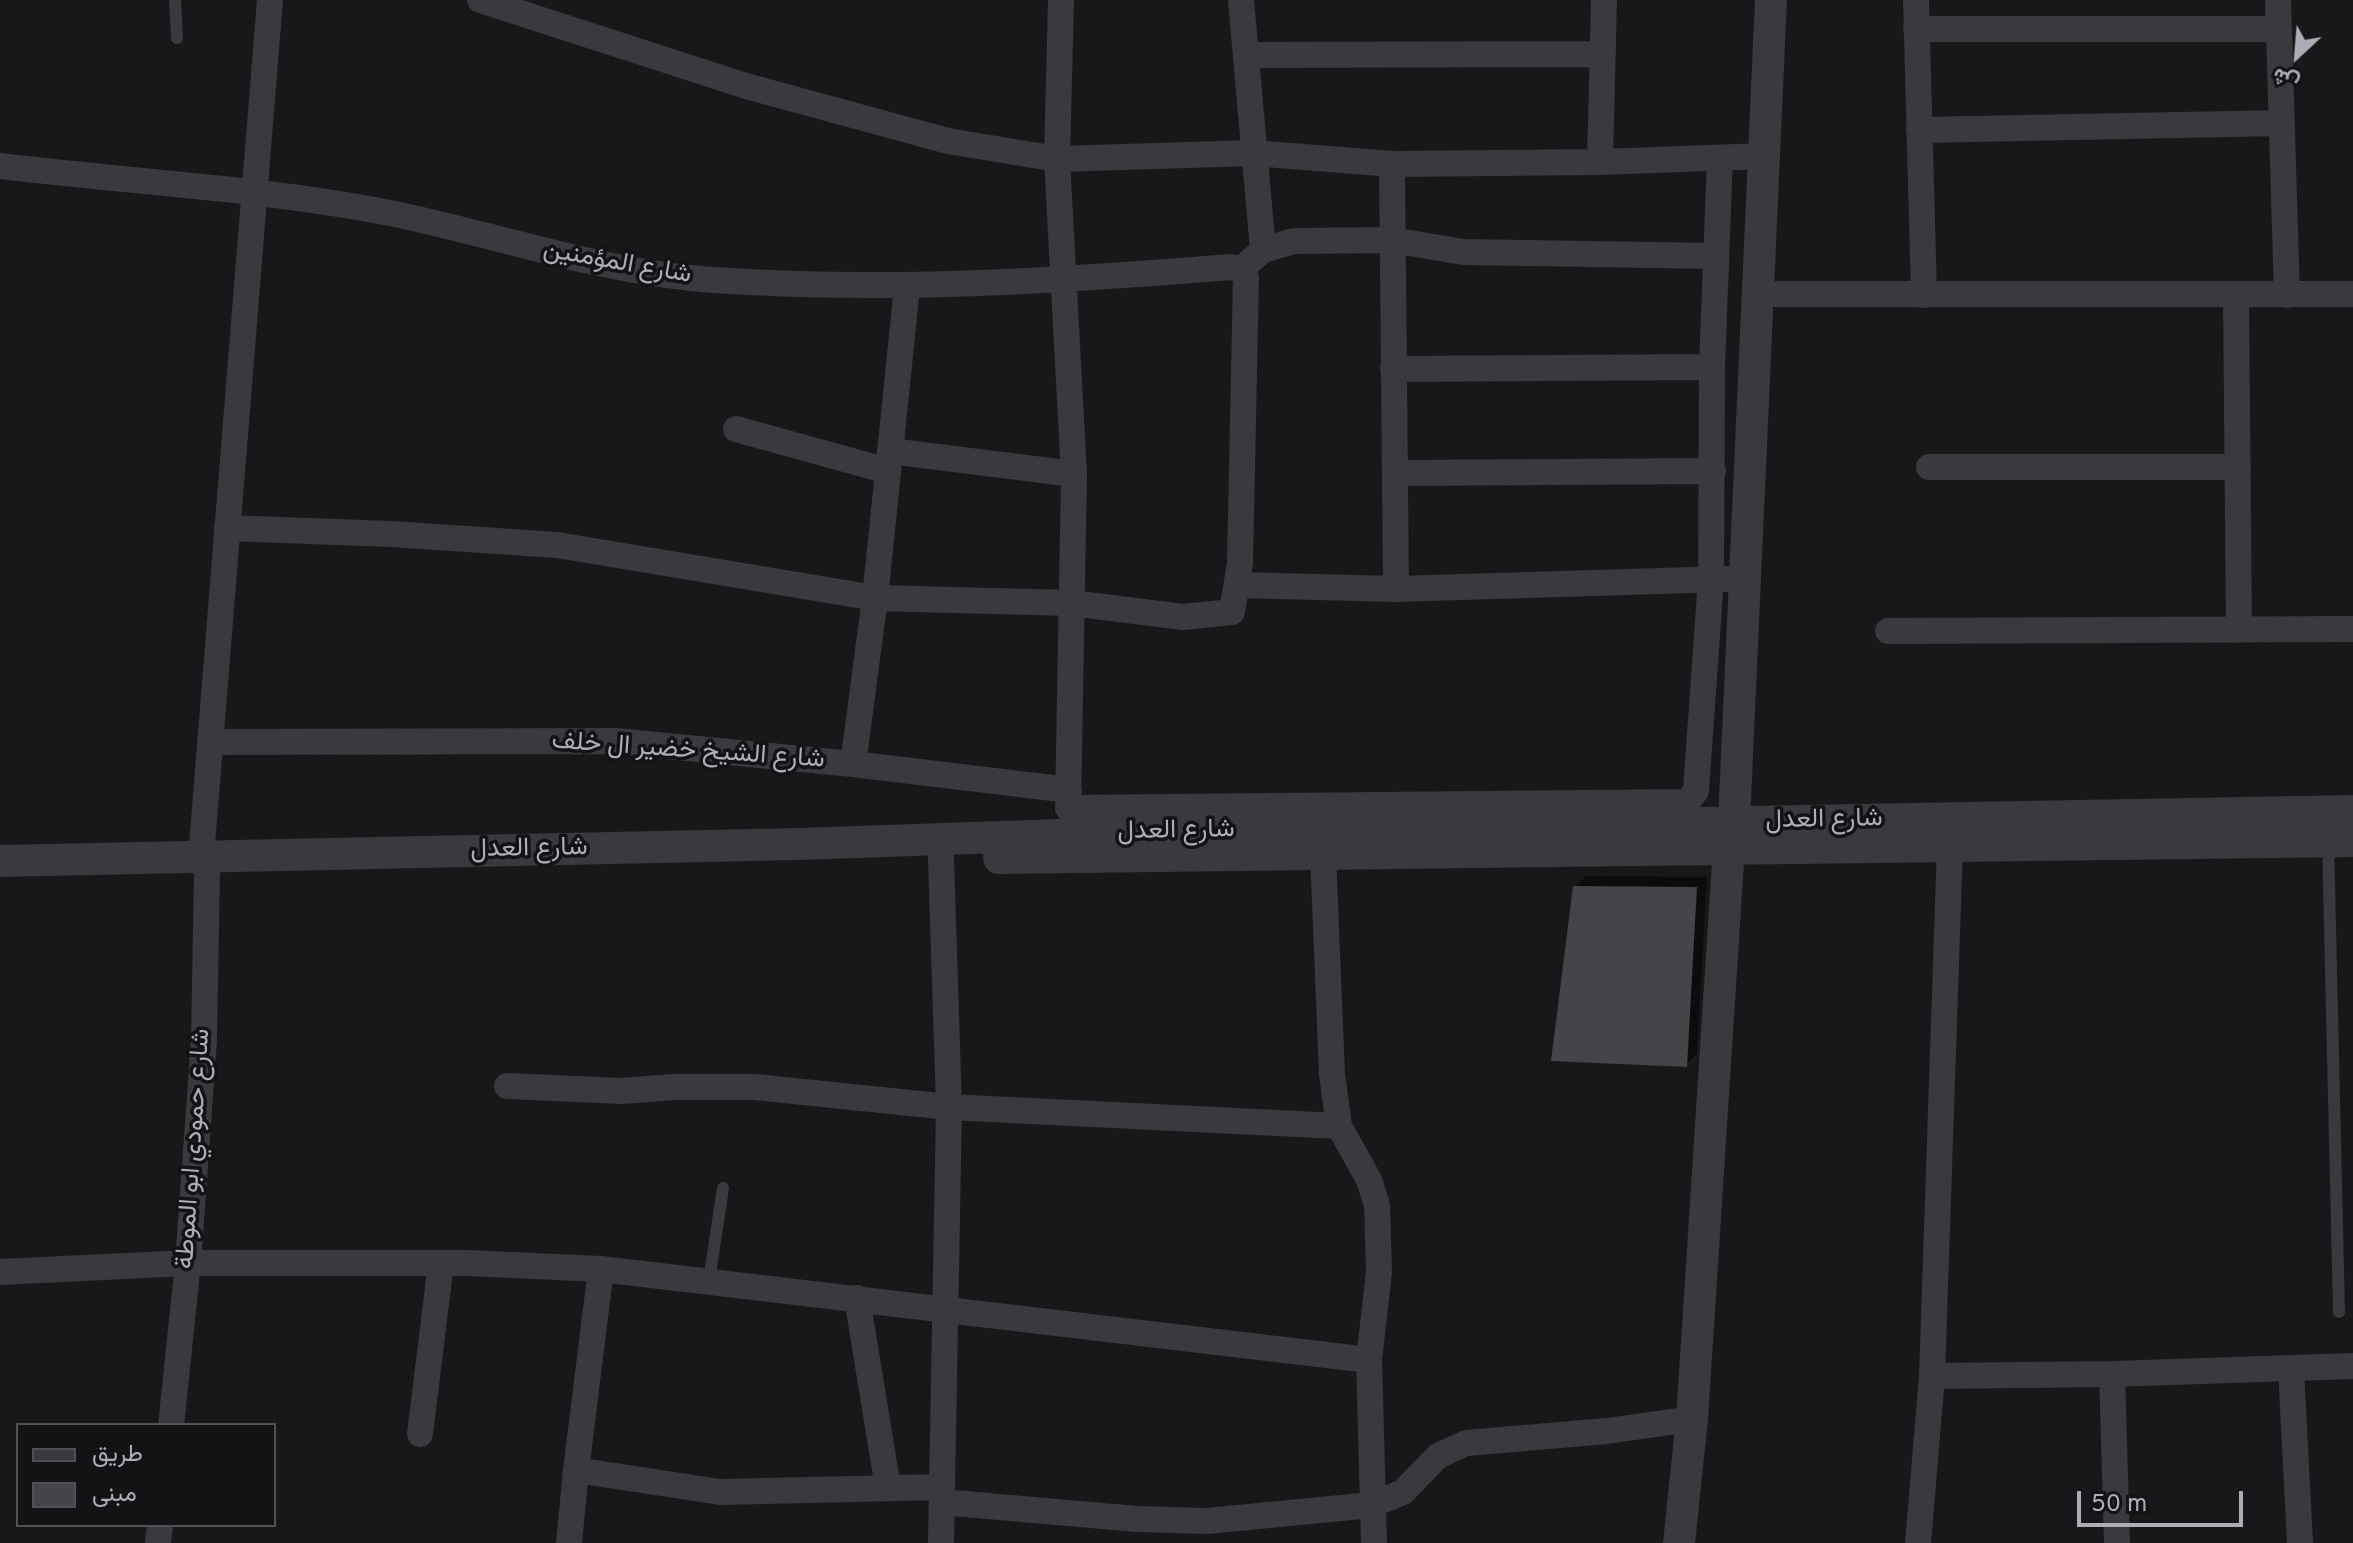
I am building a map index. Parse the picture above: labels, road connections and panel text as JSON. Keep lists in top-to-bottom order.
{
  "streets": {
    "street": [
      "شارع المؤمنين",
      "شارع الشيخ خضير ال خلف",
      "شارع العدل",
      "شارع حمودي ابو الموطة"
    ]
  },
  "crossings": [
    ["شارع المؤمنين", "شارع حمودي ابو الموطة"],
    ["شارع الشيخ خضير ال خلف", "شارع العدل"],
    ["شارع الشيخ خضير ال خلف", "شارع حمودي ابو الموطة"],
    ["شارع العدل", "شارع حمودي ابو الموطة"]
  ],
  "legend": ["طريق", "مبنى"],
  "scale_bar": "50 m",
  "north": "bottom left"
}
